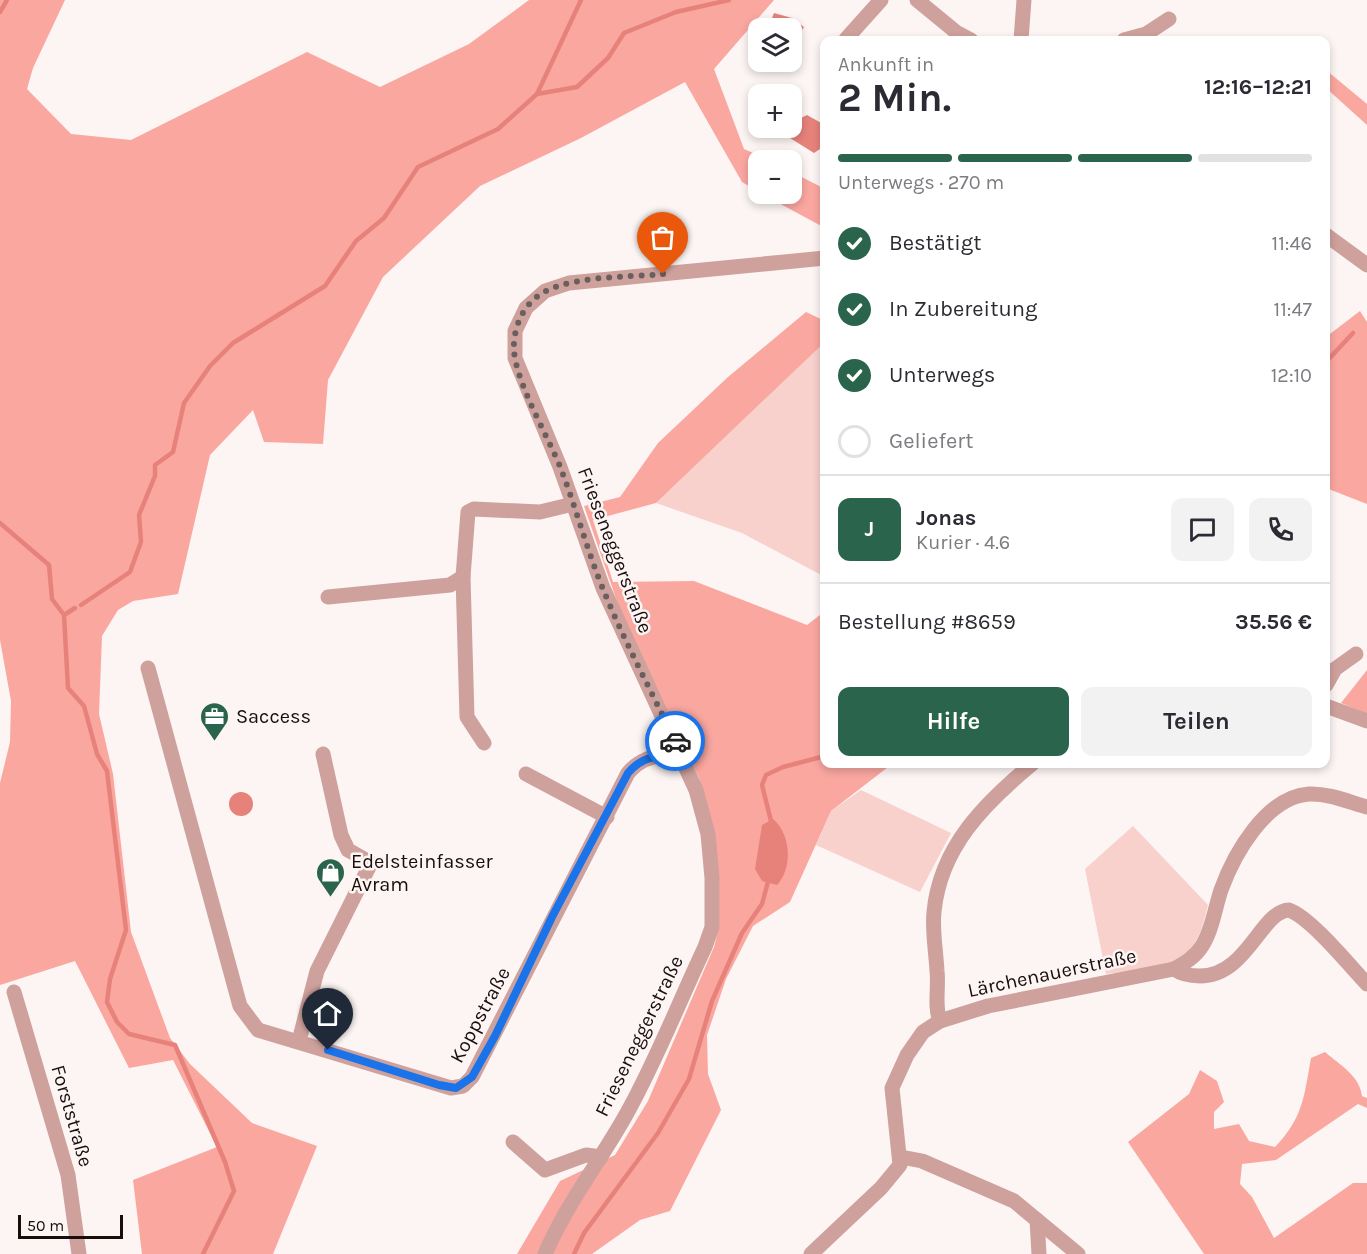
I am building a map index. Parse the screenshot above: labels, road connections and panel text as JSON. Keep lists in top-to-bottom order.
{
  "streets": {
    "street": [
      "Frieseneggerstraße",
      "Lärchenauerstraße",
      "Koppstraße",
      "Forststraße"
    ]
  },
  "crossings": [
    ["Frieseneggerstraße", "Koppstraße"]
  ],
  "places": {
    "office": ["Saccess"],
    "shop": ["Edelsteinfasser Avram"]
  },
  "scale_bar": "50 m",
  "page": {
    "map_buttons": ["+", "−"],
    "heading": ["2 Min.", "Ankunft in", "12:16–12:21"],
    "panel": [
      "Jonas",
      "Kurier · 4.6",
      "Bestellung #8659",
      "35.56 €"
    ],
    "bar": "Unterwegs · 270 m",
    "list": [
      ["Bestätigt", "11:46"],
      ["In Zubereitung", "11:47"],
      ["Unterwegs", "12:10"],
      "Geliefert"
    ],
    "round": "J",
    "buttons": ["Hilfe", "Teilen"],
    "scale": "50 m"
  }
}
